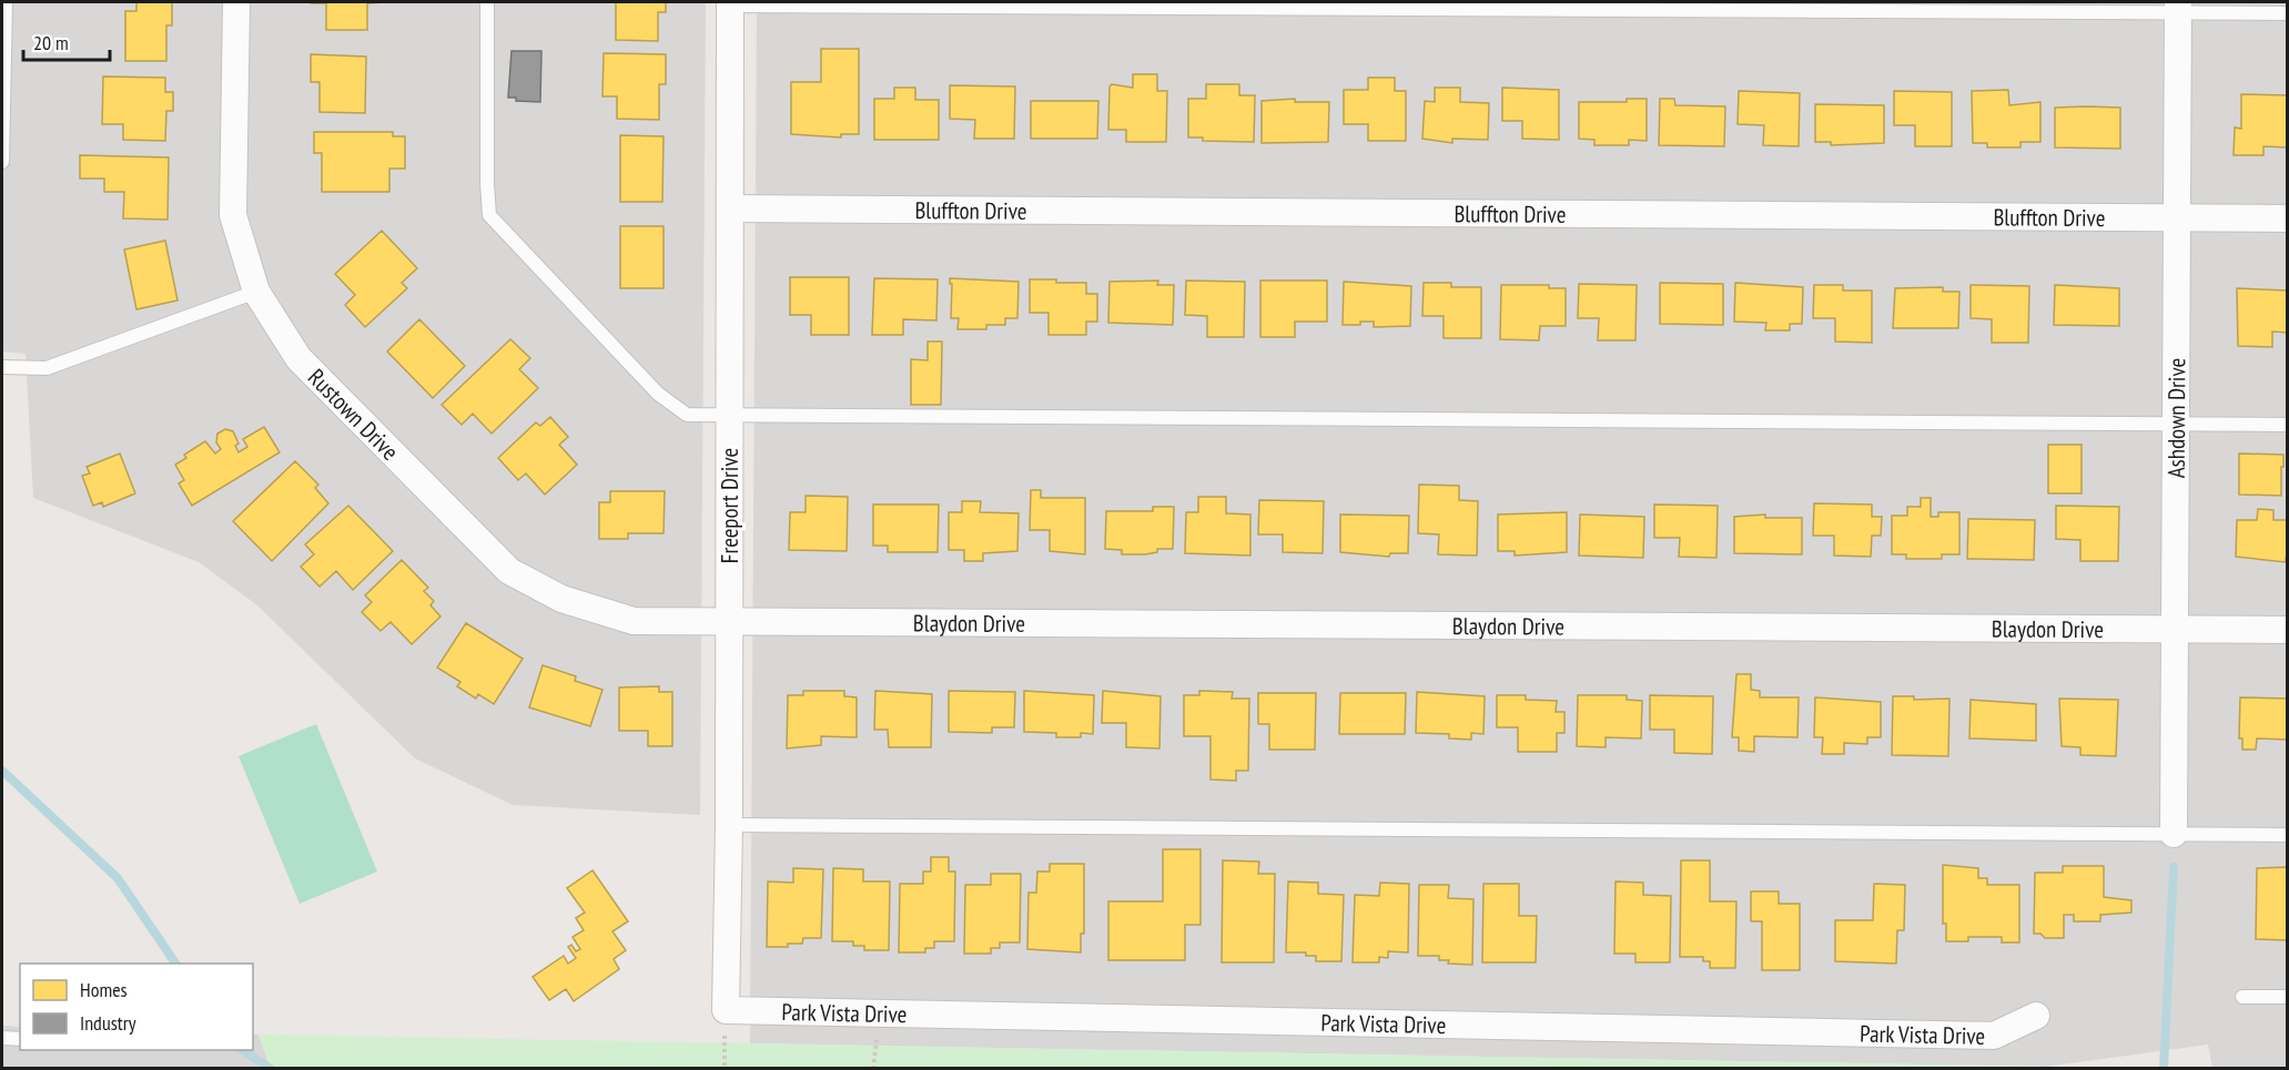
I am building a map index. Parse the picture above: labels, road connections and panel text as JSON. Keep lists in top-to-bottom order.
{
  "streets": {
    "street": [
      "Bluffton Drive",
      "Rustown Drive",
      "Ashdown Drive",
      "Freeport Drive",
      "Blaydon Drive",
      "Park Vista Drive"
    ]
  },
  "crossings": [
    ["Bluffton Drive", "Ashdown Drive"],
    ["Bluffton Drive", "Freeport Drive"],
    ["Rustown Drive", "Freeport Drive"],
    ["Rustown Drive", "Blaydon Drive"],
    ["Ashdown Drive", "Blaydon Drive"],
    ["Freeport Drive", "Blaydon Drive"],
    ["Freeport Drive", "Park Vista Drive"]
  ],
  "legend": ["Homes", "Industry"],
  "scale_bar": "20 m"
}
